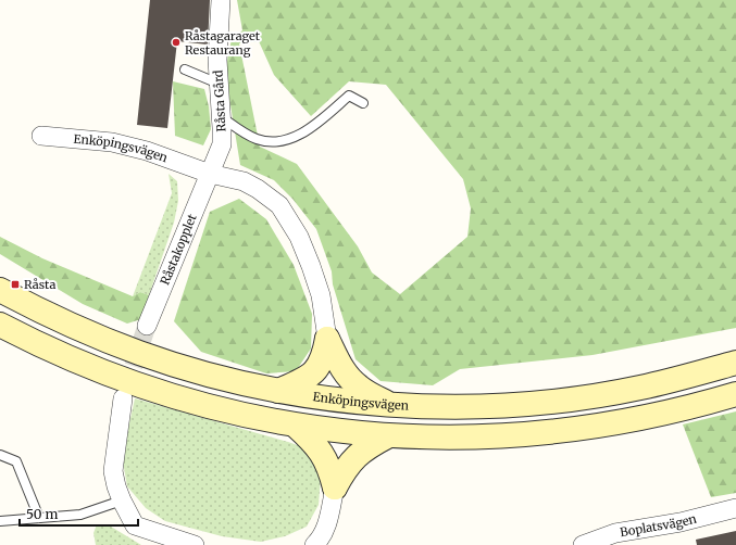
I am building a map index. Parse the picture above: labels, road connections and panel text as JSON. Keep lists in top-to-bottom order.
{
  "streets": {
    "main road": ["Enköpingsvägen"],
    "street": ["Råsta Gård", "Råstakopplet", "Boplatsvägen"]
  },
  "crossings": [
    ["Råsta Gård", "Enköpingsvägen"],
    ["Råsta Gård", "Råstakopplet"],
    ["Enköpingsvägen", "Råstakopplet"]
  ],
  "places": {
    "other": ["Råstagaraget Restaurang"],
    "transit": ["Råsta"]
  },
  "scale_bar": "50 m"
}
